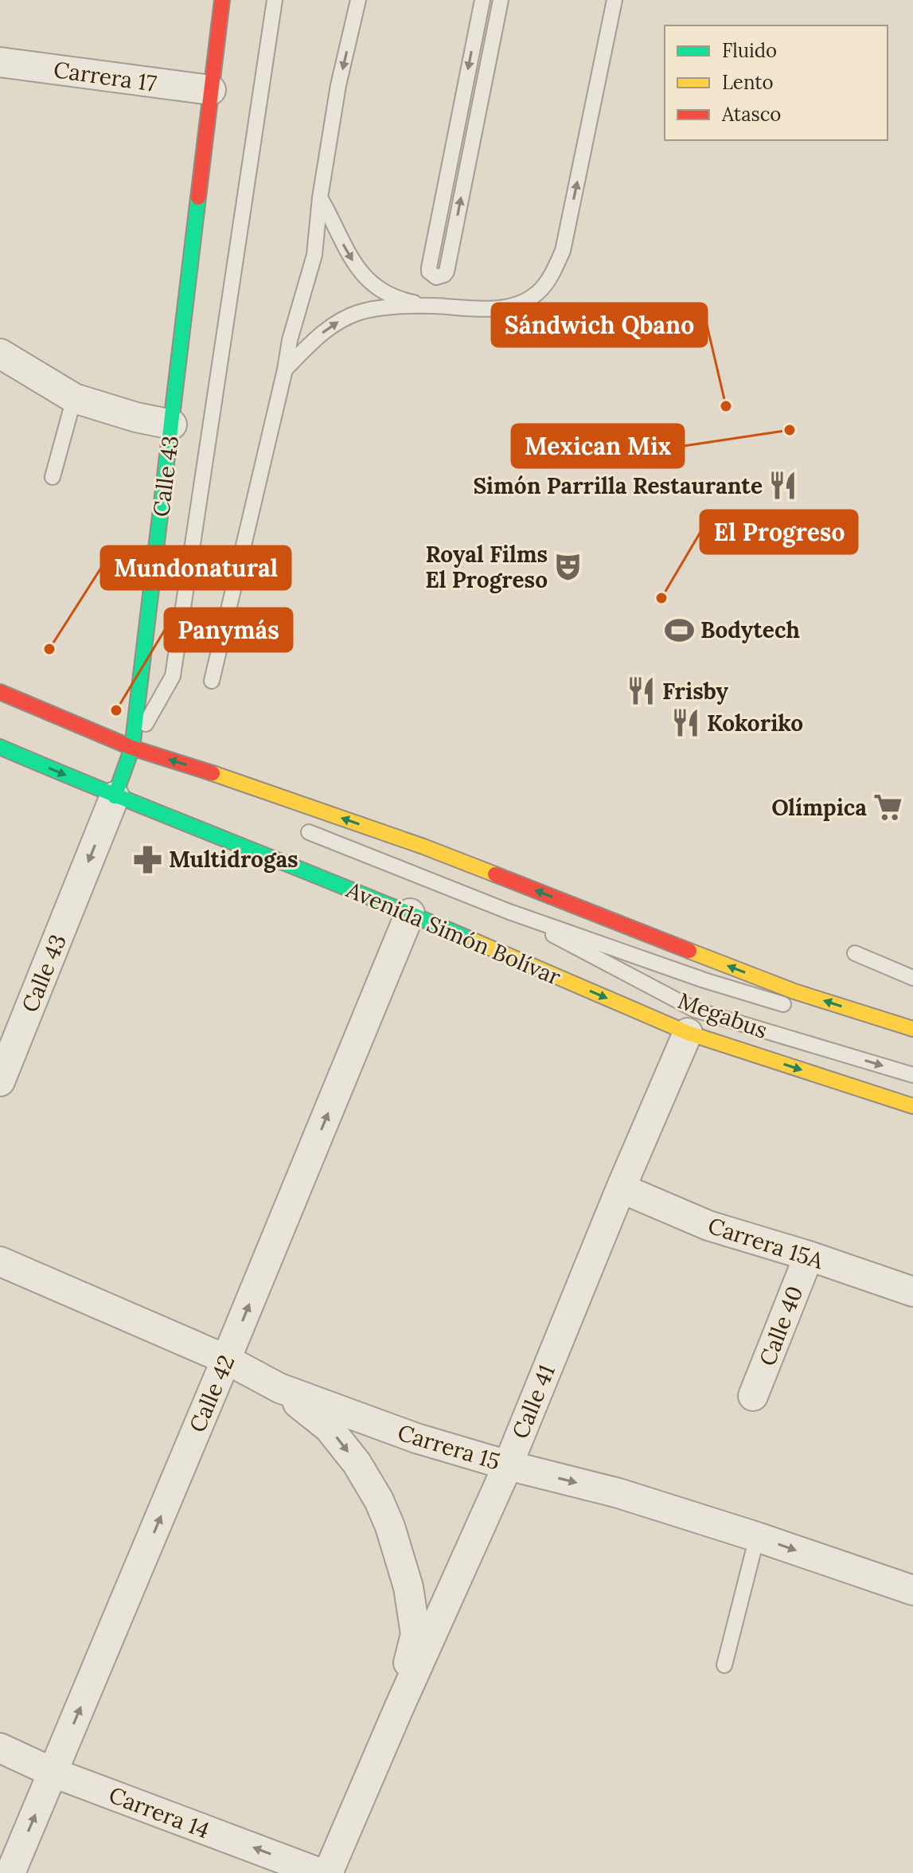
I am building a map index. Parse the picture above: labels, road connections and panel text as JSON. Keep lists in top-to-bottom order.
{
  "streets": {
    "main road": ["Calle 43", "Avenida Simón Bolívar"],
    "street": [
      "Carrera 17",
      "Carrera 15A",
      "Calle 40",
      "Calle 42",
      "Calle 41",
      "Carrera 15",
      "Carrera 14"
    ],
    "lane": ["Megabus"]
  },
  "crossings": [
    ["Carrera 17", "Calle 43"],
    ["Calle 43", "Avenida Simón Bolívar"],
    ["Avenida Simón Bolívar", "Calle 42"],
    ["Avenida Simón Bolívar", "Calle 41"],
    ["Carrera 15A", "Calle 40"],
    ["Carrera 15A", "Calle 41"],
    ["Calle 42", "Carrera 15"],
    ["Calle 42", "Carrera 14"],
    ["Calle 41", "Carrera 15"]
  ],
  "one_way": ["Calle 42", "Carrera 15", "Carrera 14"],
  "places": {
    "other": [
      "Sándwich Qbano",
      "Mexican Mix",
      "El Progreso",
      "Mundonatural",
      "Panymás"
    ],
    "restaurant": ["Simón Parrilla Restaurante", "Frisby", "Kokoriko"],
    "theatre": ["Royal Films El Progreso"],
    "sports": ["Bodytech"],
    "supermarket": ["Olímpica"],
    "pharmacy": ["Multidrogas"]
  },
  "legend": ["Fluido", "Lento", "Atasco"]
}
